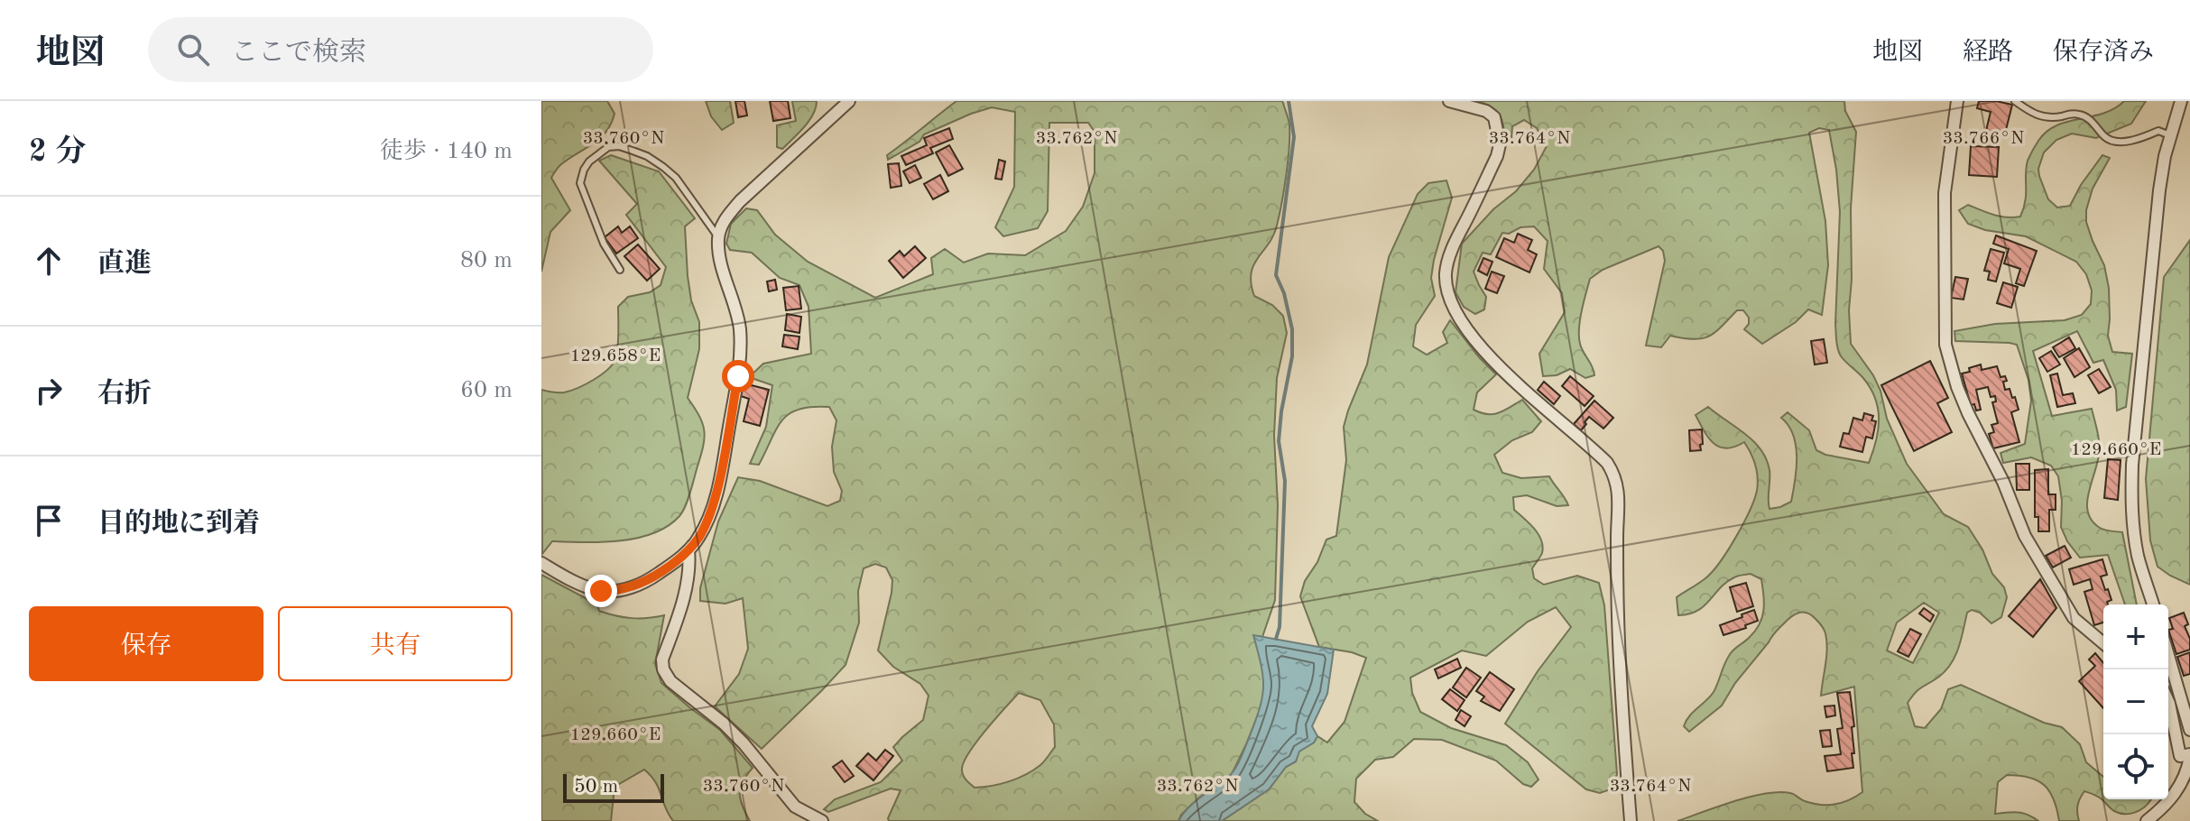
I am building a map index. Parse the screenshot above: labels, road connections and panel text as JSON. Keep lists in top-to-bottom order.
{
  "scale_bar": "50 m",
  "page": {
    "header": "地図",
    "search": "ここで検索",
    "nav": ["地図", "経路", "保存済み"],
    "heading": ["2 分", "徒歩 · 140 m"],
    "list": [
      ["直進", "80 m"],
      ["右折", "60 m"],
      "目的地に到着"
    ],
    "buttons": ["保存", "共有"],
    "map_buttons": ["+", "−"],
    "scale": "50 m"
  },
  "coordinates": [
    "33.760°N",
    "33.762°N",
    "33.764°N",
    "33.766°N",
    "129.658°E",
    "129.660°E"
  ]
}
